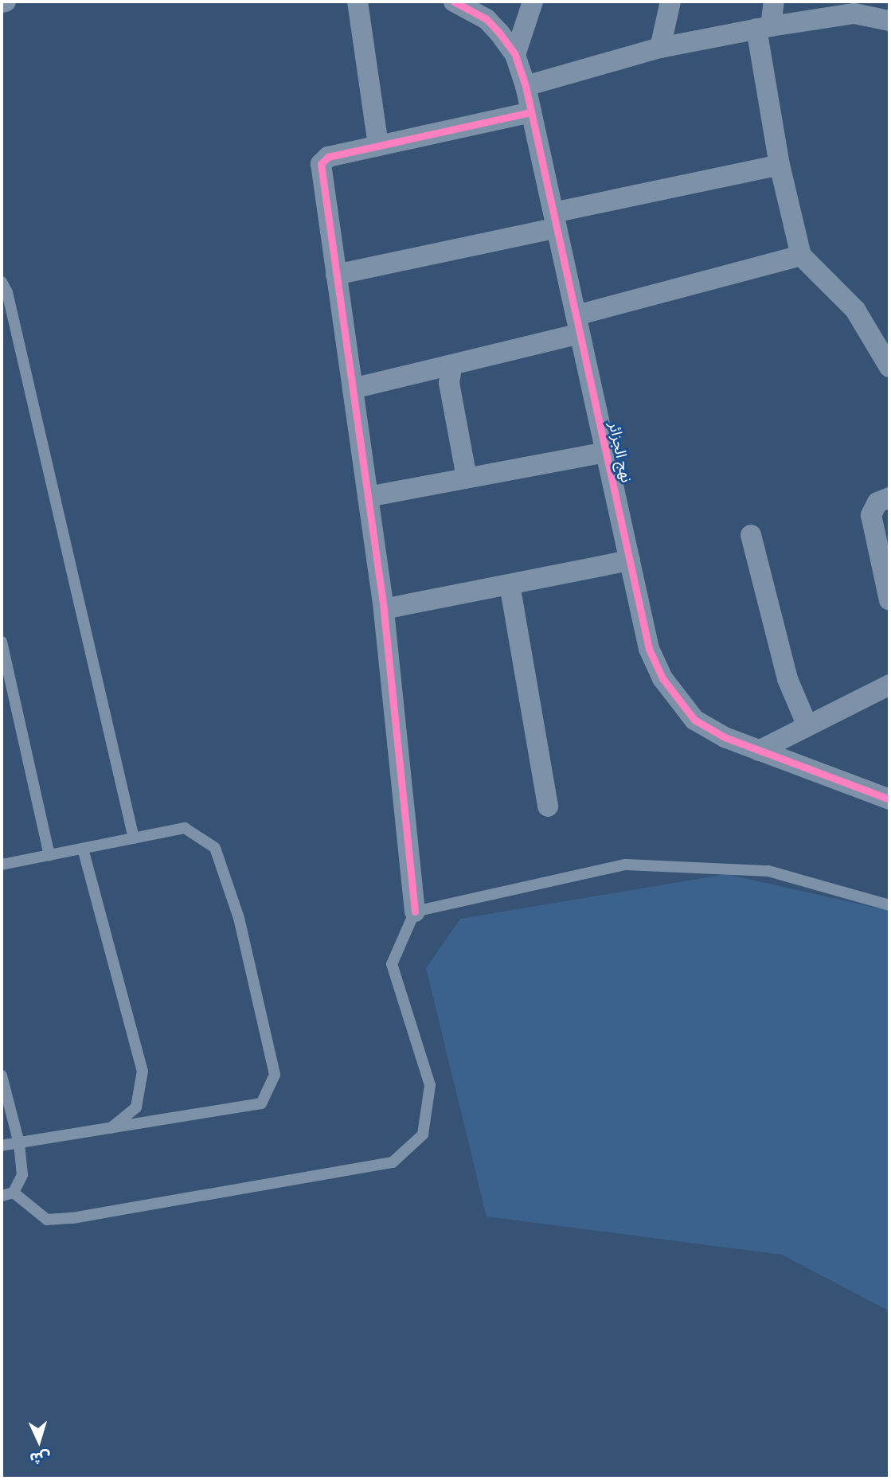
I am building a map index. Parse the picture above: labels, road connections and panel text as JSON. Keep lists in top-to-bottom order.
{
  "streets": {
    "street": ["نهج الجزائر"]
  },
  "north": "bottom"
}
